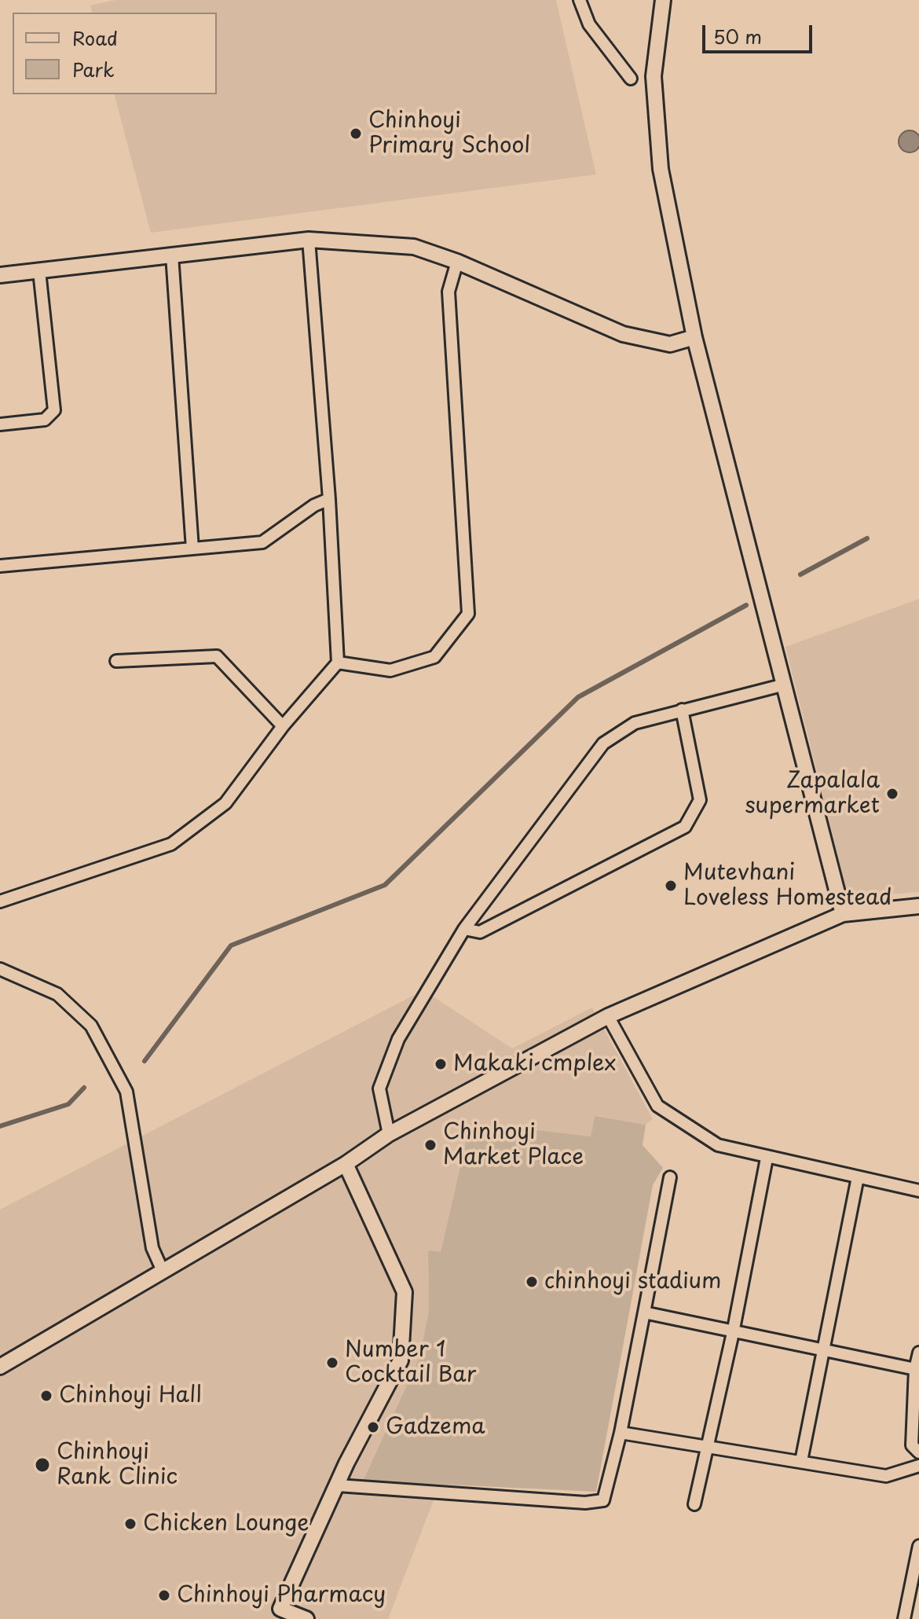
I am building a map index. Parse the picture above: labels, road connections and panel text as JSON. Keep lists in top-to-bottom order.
{
  "places": [
    "Chinhoyi Primary School",
    "Zapalala supermarket",
    "Mutevhani Loveless Homestead",
    "Makaki cmplex",
    "Chinhoyi Market Place",
    "chinhoyi stadium",
    "Number 1 Cocktail Bar",
    "Chinhoyi Hall",
    "Gadzema",
    "Chinhoyi Rank Clinic",
    "Chicken Lounge",
    "Chinhoyi Pharmacy"
  ],
  "legend": ["Road", "Park"],
  "scale_bar": "50 m"
}
